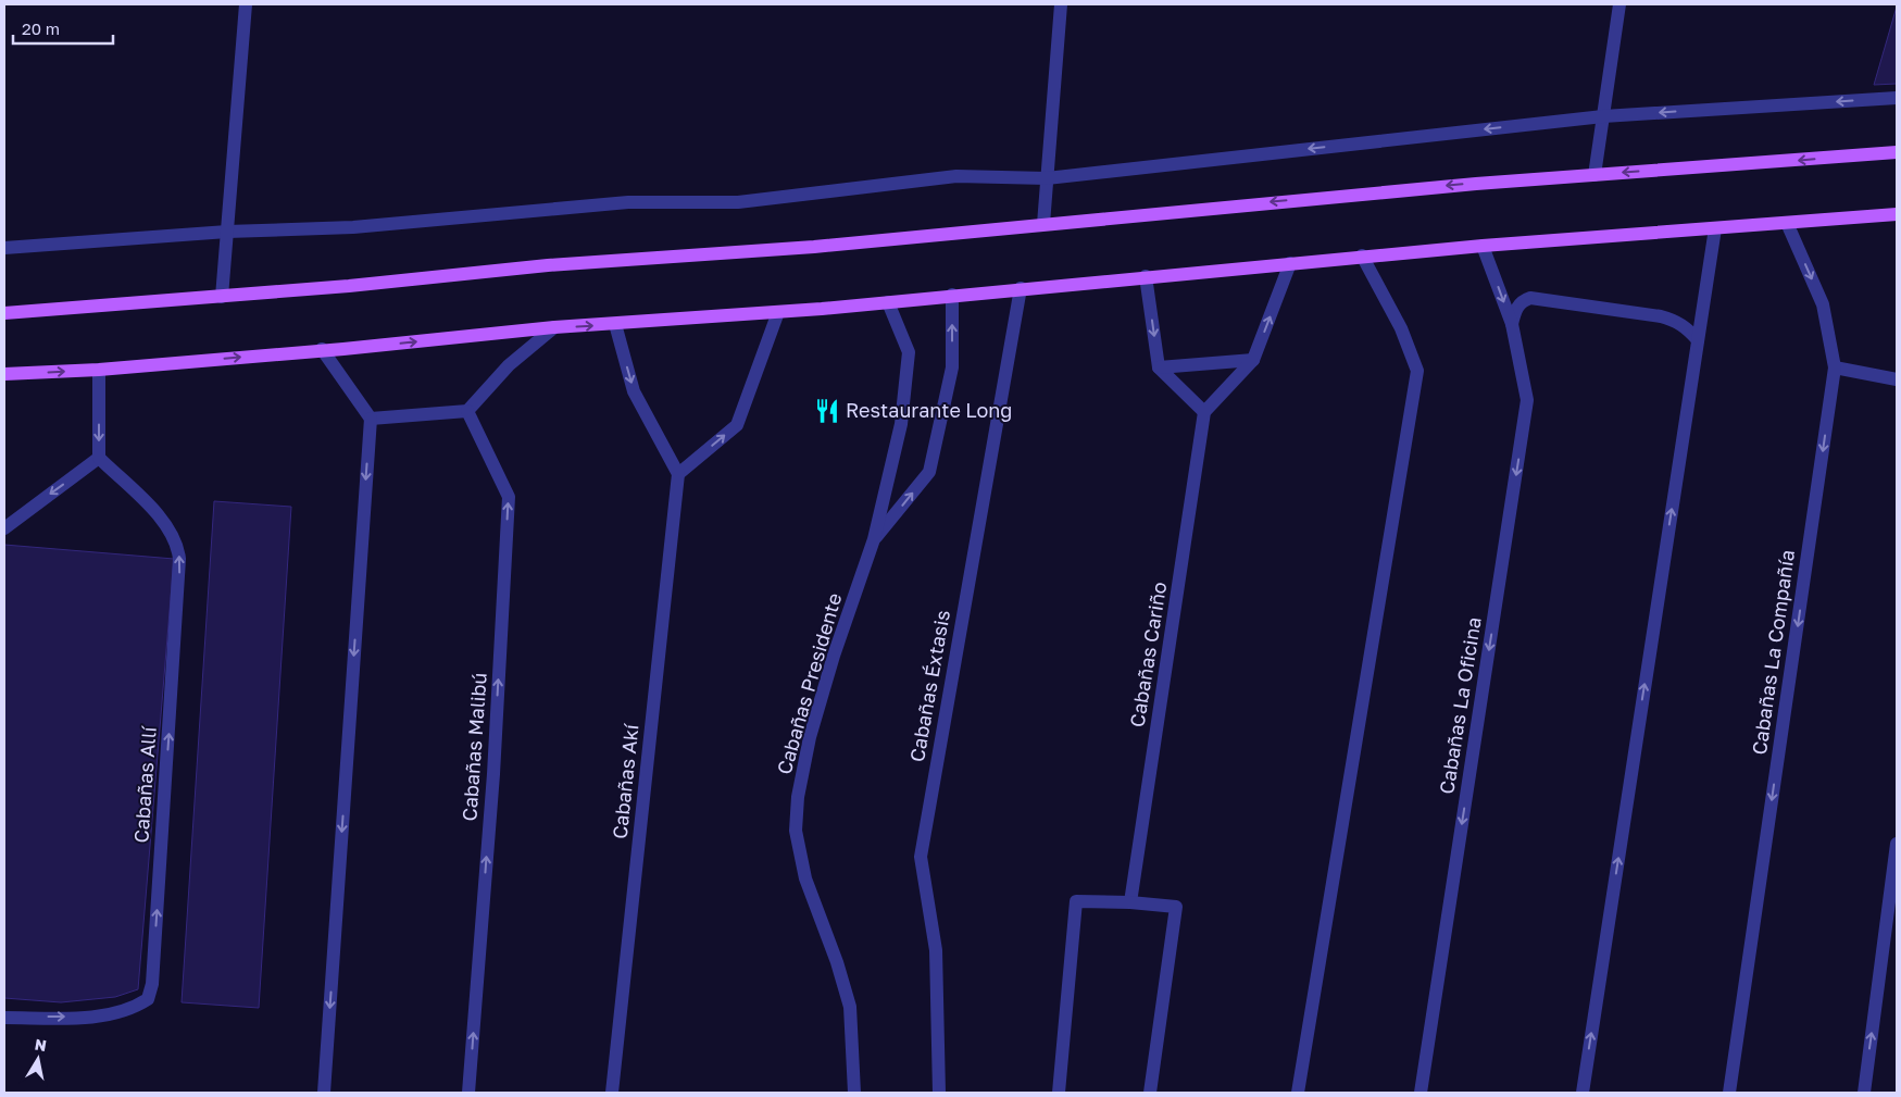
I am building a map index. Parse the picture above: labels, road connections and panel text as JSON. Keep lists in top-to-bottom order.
{
  "streets": {
    "street": [
      "Cabañas La Compañía",
      "Cabañas Cariño",
      "Cabañas Presidente",
      "Cabañas Éxtasis",
      "Cabañas La Oficina",
      "Cabañas Malibú",
      "Cabañas Akí",
      "Cabañas Allí"
    ]
  },
  "one_way": ["Cabañas La Compañía", "Cabañas Malibú"],
  "places": {
    "restaurant": ["Restaurante Long"]
  },
  "scale_bar": "20 m",
  "north": "top"
}
